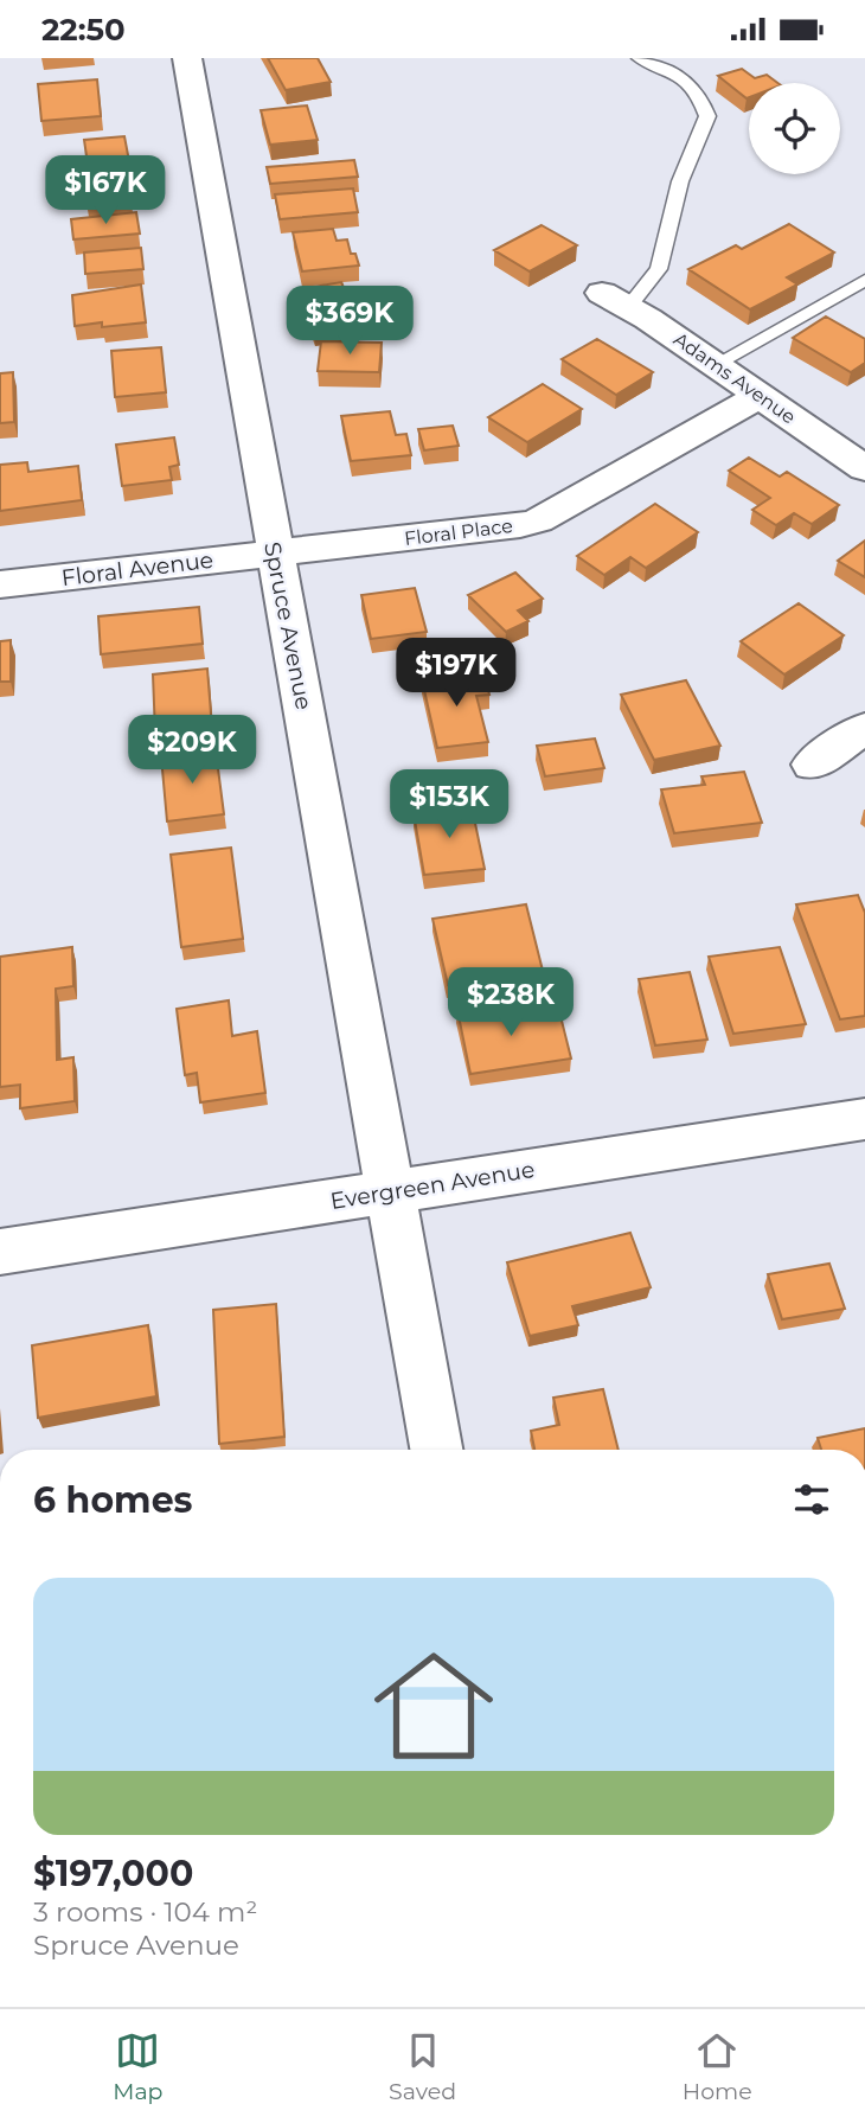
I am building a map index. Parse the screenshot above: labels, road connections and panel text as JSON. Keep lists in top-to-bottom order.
{
  "streets": {
    "street": [
      "Adams Avenue",
      "Floral Place",
      "Floral Avenue",
      "Spruce Avenue",
      "Evergreen Avenue"
    ]
  },
  "crossings": [
    ["Adams Avenue", "Floral Place"],
    ["Floral Place", "Floral Avenue"],
    ["Floral Place", "Spruce Avenue"],
    ["Floral Avenue", "Spruce Avenue"],
    ["Spruce Avenue", "Evergreen Avenue"]
  ],
  "page": {
    "status": "22:50",
    "price": [
      "$167K",
      "$369K",
      "$197K",
      "$209K",
      "$153K",
      "$238K"
    ],
    "heading": "6 homes",
    "list": [
      {
        "name": "$197,000",
        "note": "3 rooms · 104 m² · Spruce Avenue"
      }
    ],
    "tabs": ["Map", "Saved", "Home"]
  }
}
